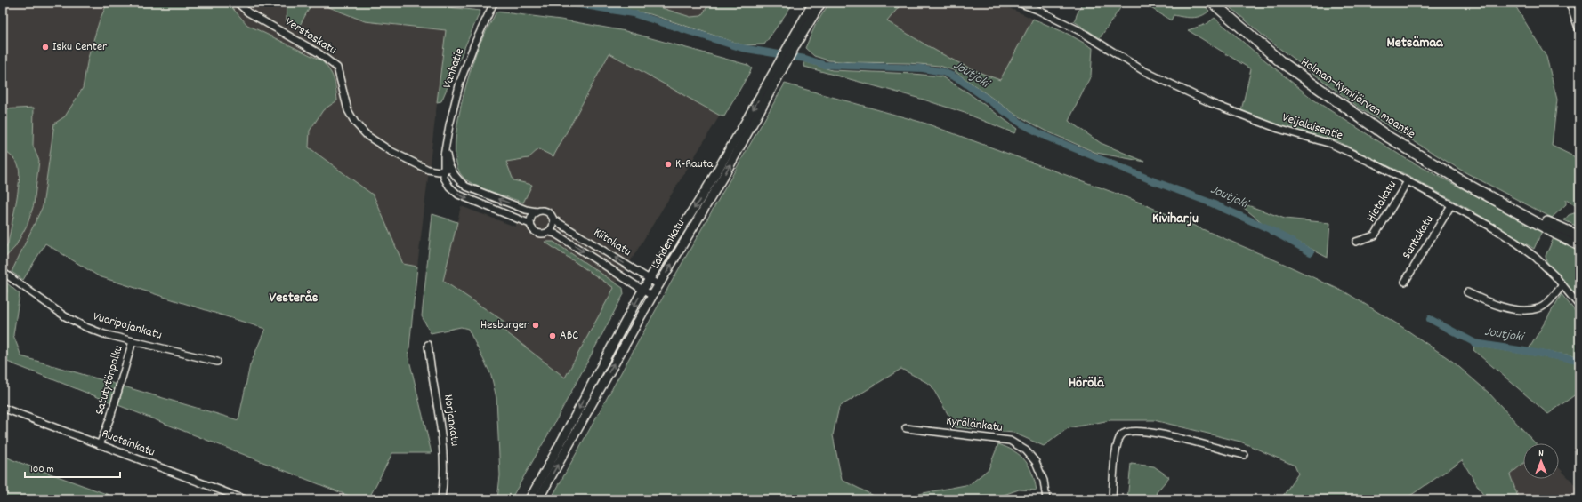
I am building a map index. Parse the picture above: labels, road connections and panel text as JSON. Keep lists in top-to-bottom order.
{
  "streets": {
    "highway": ["Holman–Kymijärven maantie"],
    "main road": ["Lahdenkatu"],
    "street": [
      "Verstaskatu",
      "Vanhatie",
      "Veijalaisentie",
      "Hietakatu",
      "Santakatu",
      "Kiitokatu",
      "Vuoripojankatu",
      "Satutytönpolku",
      "Norjankatu",
      "Kyrölänkatu",
      "Ruotsinkatu"
    ]
  },
  "crossings": [
    ["Verstaskatu", "Vanhatie"],
    ["Veijalaisentie", "Hietakatu"],
    ["Veijalaisentie", "Santakatu"],
    ["Kiitokatu", "Lahdenkatu"],
    ["Vuoripojankatu", "Satutytönpolku"],
    ["Satutytönpolku", "Ruotsinkatu"]
  ],
  "districts": [
    "Metsämaa",
    "Kiviharju",
    "Vesterås",
    "Hörölä"
  ],
  "water": ["Joutjoki"],
  "places": [
    "Isku Center",
    "K-Rauta",
    "Hesburger",
    "ABC"
  ],
  "scale_bar": "100 m",
  "north": "top"
}
